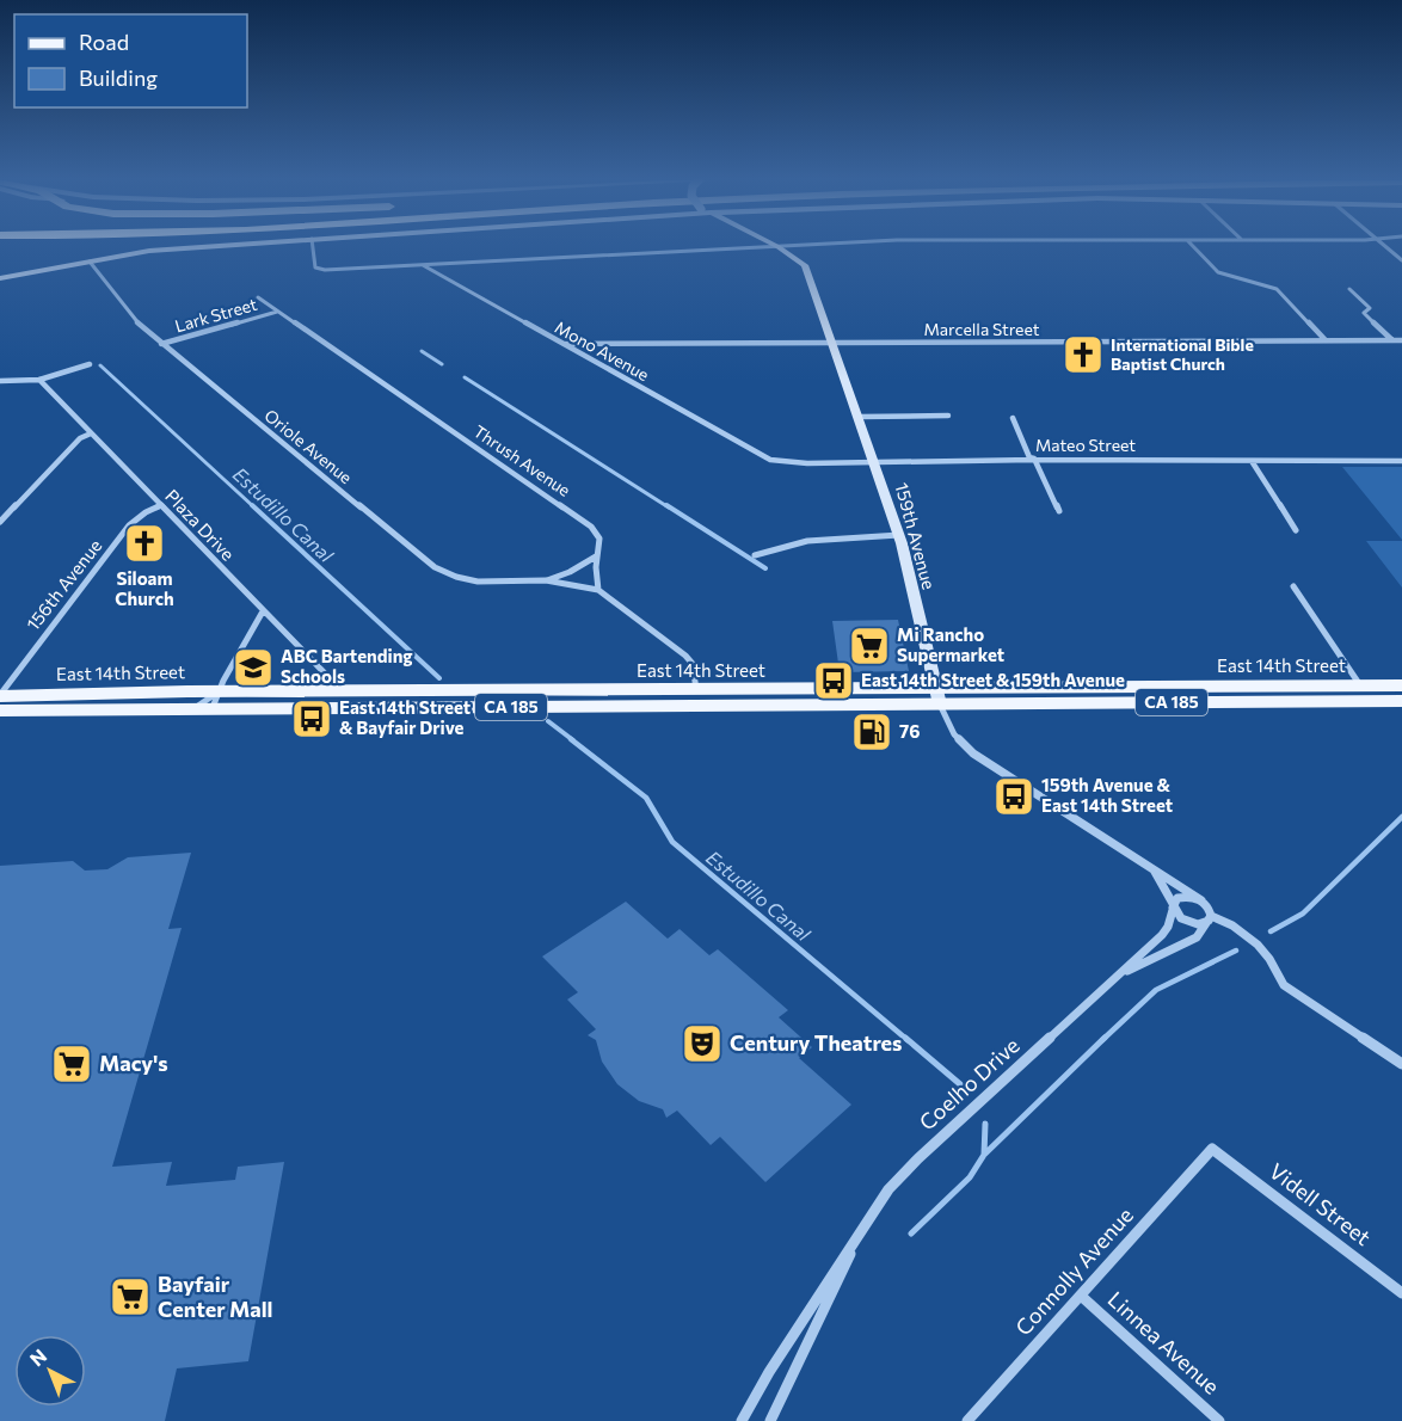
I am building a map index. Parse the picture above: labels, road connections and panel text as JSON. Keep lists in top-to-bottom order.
{
  "streets": {
    "main road": ["East 14th Street", "CA 185"],
    "street": [
      "Lark Street",
      "Marcella Street",
      "Mono Avenue",
      "Mateo Street",
      "Oriole Avenue",
      "Thrush Avenue",
      "Plaza Drive",
      "159th Avenue",
      "156th Avenue",
      "Coelho Drive",
      "Videll Street",
      "Connolly Avenue",
      "Linnea Avenue"
    ]
  },
  "crossings": [
    ["Lark Street", "Oriole Avenue"],
    ["Lark Street", "Thrush Avenue"],
    ["Marcella Street", "Mono Avenue"],
    ["Marcella Street", "159th Avenue"],
    ["Mono Avenue", "Mateo Street"],
    ["Mateo Street", "159th Avenue"],
    ["Oriole Avenue", "Thrush Avenue"],
    ["Plaza Drive", "156th Avenue"],
    ["Plaza Drive", "East 14th Street"],
    ["159th Avenue", "East 14th Street"],
    ["159th Avenue", "Coelho Drive"],
    ["156th Avenue", "East 14th Street"],
    ["Videll Street", "Connolly Avenue"],
    ["Connolly Avenue", "Linnea Avenue"]
  ],
  "water": ["Estudillo Canal"],
  "places": {
    "church": ["International Bible Baptist Church", "Siloam Church"],
    "supermarket": ["Mi Rancho Supermarket", "Macy's", "Bayfair Center Mall"],
    "school or university": ["ABC Bartending Schools"],
    "bus stop": ["East 14th Street & 159th Avenue", "East 14th Street & Bayfair Drive", "159th Avenue & East 14th Street"],
    "fuel station": ["76"],
    "theatre": ["Century Theatres"]
  },
  "legend": ["Road", "Building"],
  "north": "top left"
}
